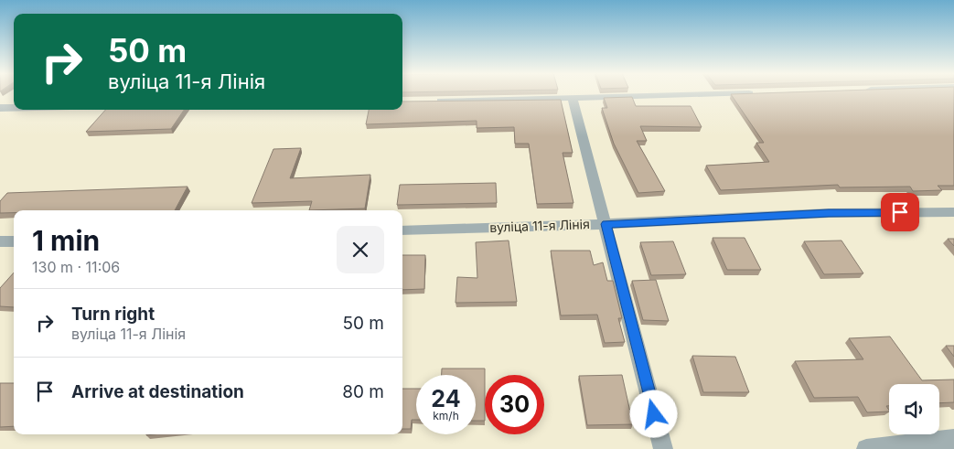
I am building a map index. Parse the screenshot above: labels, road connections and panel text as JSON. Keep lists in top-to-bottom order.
{
  "streets": {
    "street": ["вуліца 11-я Лінія"]
  },
  "page": {
    "turn": ["50 m", "вуліца 11-я Лінія"],
    "heading": ["1 min", "130 m · 11:06"],
    "list": [
      {
        "name": "Turn right",
        "note": "вуліца 11-я Лінія",
        "value": "50 m"
      },
      {
        "name": "Arrive at destination",
        "value": "80 m"
      }
    ],
    "speed": "24 km/h",
    "limit": "30"
  }
}
